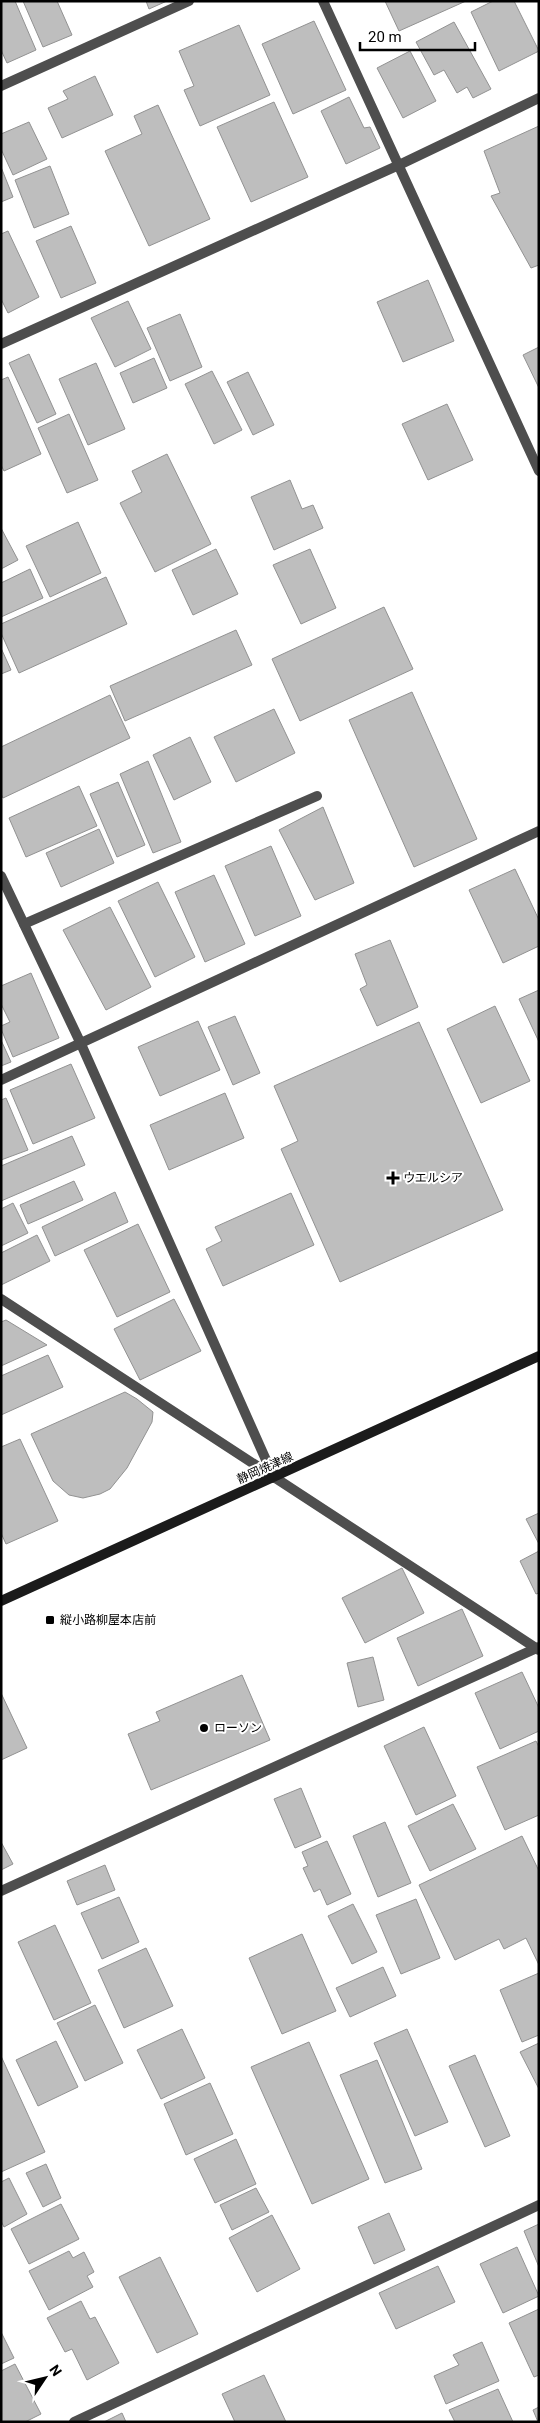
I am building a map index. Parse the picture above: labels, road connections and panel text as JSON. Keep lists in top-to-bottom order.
{
  "streets": {
    "main road": ["静岡焼津線"]
  },
  "places": {
    "health": ["ウエルシア"],
    "transit": ["縦小路柳屋本店前"],
    "other": ["ローソン"]
  },
  "scale_bar": "20 m",
  "north": "top right"
}
